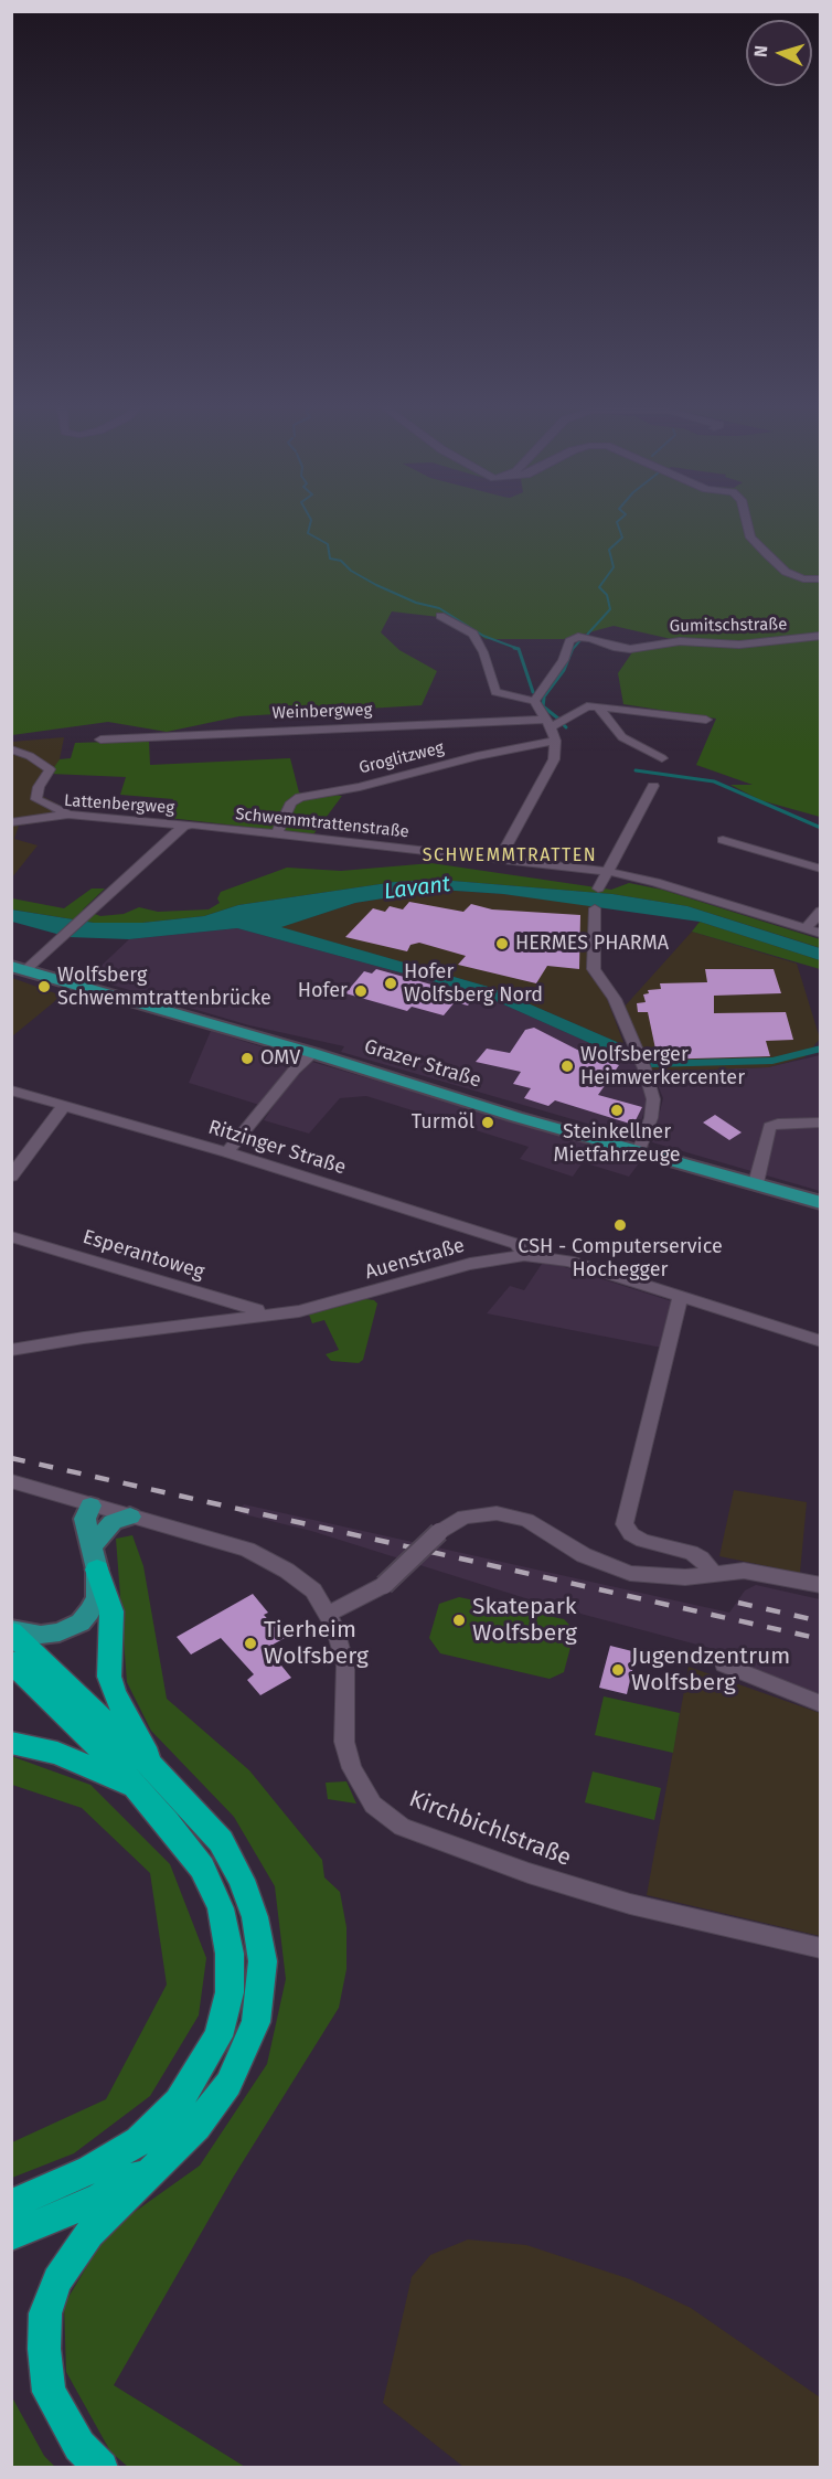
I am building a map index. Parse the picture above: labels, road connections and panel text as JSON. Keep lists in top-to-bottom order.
{
  "streets": {
    "main road": ["Grazer Straße"],
    "street": [
      "Gumitschstraße",
      "Weinbergweg",
      "Groglitzweg",
      "Lattenbergweg",
      "Schwemmtrattenstraße",
      "Ritzinger Straße",
      "Esperantoweg",
      "Auenstraße",
      "Kirchbichlstraße"
    ]
  },
  "crossings": [
    ["Groglitzweg", "Schwemmtrattenstraße"],
    ["Lattenbergweg", "Schwemmtrattenstraße"],
    ["Ritzinger Straße", "Auenstraße"],
    ["Esperantoweg", "Auenstraße"]
  ],
  "districts": ["SCHWEMMTRATTEN"],
  "water": ["Lavant"],
  "places": [
    "HERMES PHARMA",
    "Hofer Wolfsberg Nord",
    "Wolfsberg Schwemmtrattenbrücke",
    "Hofer",
    "OMV",
    "Wolfsberger Heimwerkercenter",
    "Steinkellner Mietfahrzeuge",
    "Turmöl",
    "CSH - Computerservice Hochegger",
    "Skatepark Wolfsberg",
    "Tierheim Wolfsberg",
    "Jugendzentrum Wolfsberg"
  ],
  "north": "left"
}
